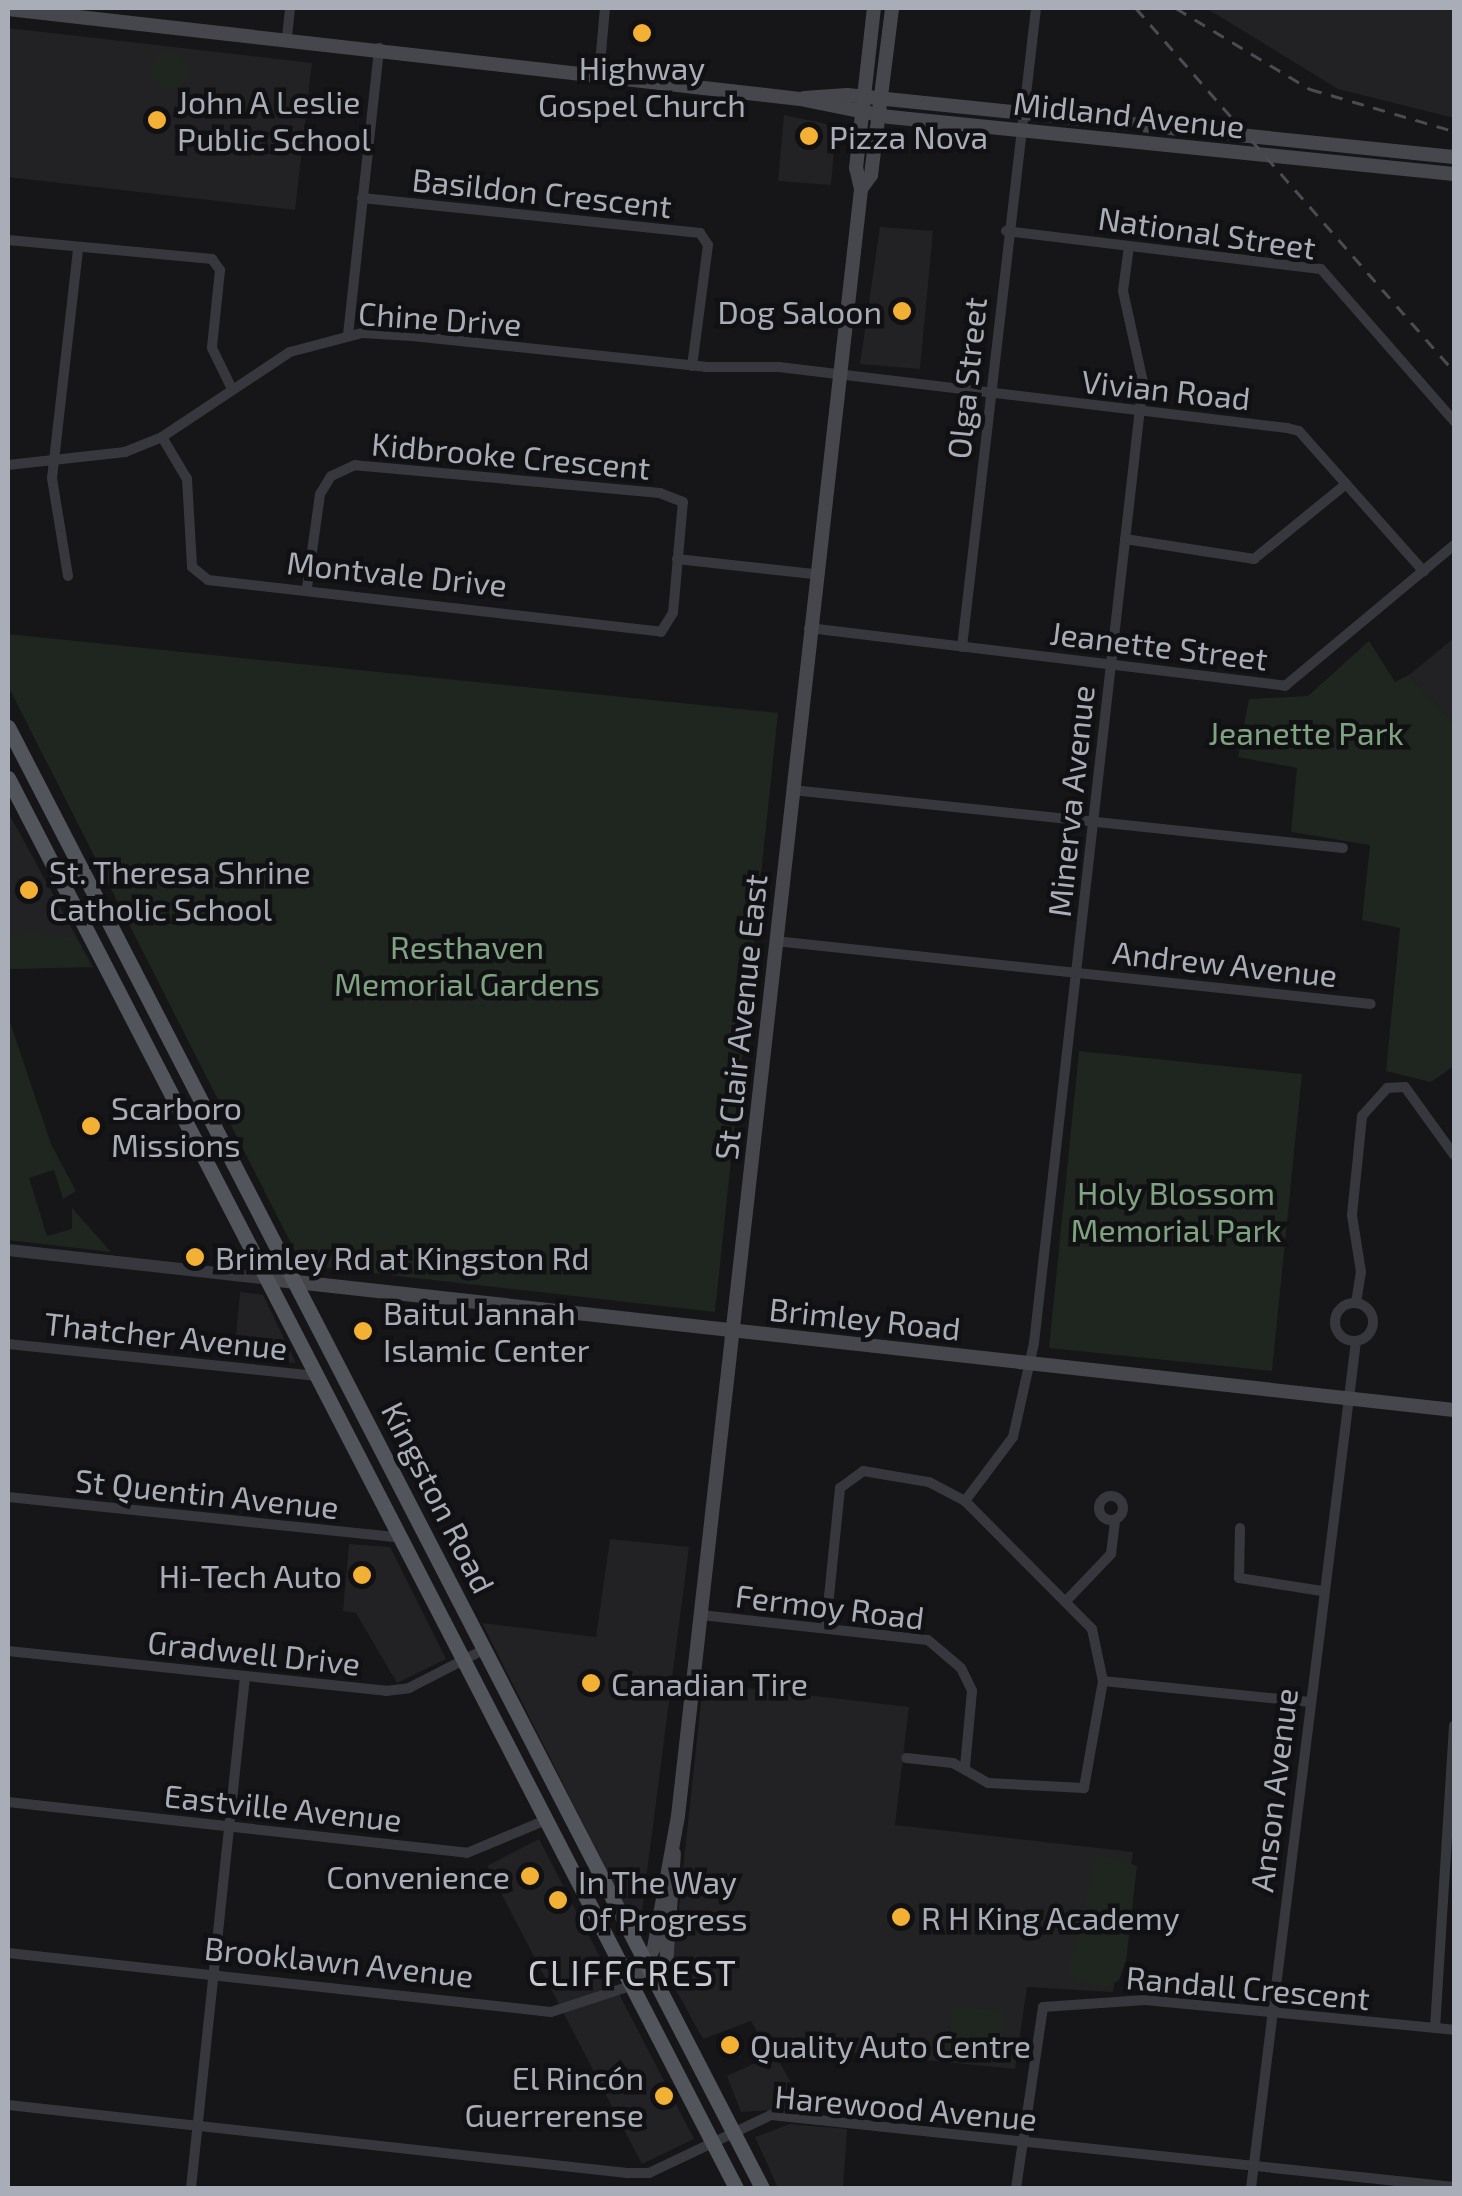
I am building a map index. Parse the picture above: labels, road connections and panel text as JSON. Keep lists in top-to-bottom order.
{
  "streets": {
    "main road": [
      "Midland Avenue",
      "St Clair Avenue East",
      "Brimley Road",
      "Kingston Road"
    ],
    "street": [
      "Basildon Crescent",
      "National Street",
      "Chine Drive",
      "Olga Street",
      "Vivian Road",
      "Kidbrooke Crescent",
      "Montvale Drive",
      "Jeanette Street",
      "Minerva Avenue",
      "Andrew Avenue",
      "Thatcher Avenue",
      "St Quentin Avenue",
      "Fermoy Road",
      "Gradwell Drive",
      "Anson Avenue",
      "Eastville Avenue",
      "Brooklawn Avenue",
      "Randall Crescent",
      "Harewood Avenue"
    ]
  },
  "crossings": [
    ["Midland Avenue", "Olga Street"],
    ["Midland Avenue", "St Clair Avenue East"],
    ["Basildon Crescent", "Chine Drive"],
    ["National Street", "Olga Street"],
    ["National Street", "Minerva Avenue"],
    ["Chine Drive", "Vivian Road"],
    ["Chine Drive", "Montvale Drive"],
    ["Chine Drive", "St Clair Avenue East"],
    ["Olga Street", "Vivian Road"],
    ["Olga Street", "Jeanette Street"],
    ["Vivian Road", "Jeanette Street"],
    ["Vivian Road", "Minerva Avenue"],
    ["Vivian Road", "St Clair Avenue East"],
    ["Kidbrooke Crescent", "Montvale Drive"],
    ["Jeanette Street", "Minerva Avenue"],
    ["Jeanette Street", "St Clair Avenue East"],
    ["Minerva Avenue", "Andrew Avenue"],
    ["Minerva Avenue", "Brimley Road"],
    ["Andrew Avenue", "St Clair Avenue East"],
    ["St Clair Avenue East", "Brimley Road"],
    ["St Clair Avenue East", "Kingston Road"],
    ["St Clair Avenue East", "Fermoy Road"],
    ["Brimley Road", "Kingston Road"],
    ["Brimley Road", "Anson Avenue"],
    ["Thatcher Avenue", "Kingston Road"],
    ["St Quentin Avenue", "Kingston Road"],
    ["Kingston Road", "Gradwell Drive"],
    ["Kingston Road", "Eastville Avenue"],
    ["Kingston Road", "Brooklawn Avenue"],
    ["Kingston Road", "Harewood Avenue"],
    ["Anson Avenue", "Randall Crescent"],
    ["Anson Avenue", "Harewood Avenue"],
    ["Randall Crescent", "Harewood Avenue"]
  ],
  "districts": ["CLIFFCREST"],
  "parks": ["Jeanette Park", "Resthaven Memorial Gardens", "Holy Blossom Memorial Park"],
  "places": [
    "Highway Gospel Church",
    "John A Leslie Public School",
    "Pizza Nova",
    "Dog Saloon",
    "St. Theresa Shrine Catholic School",
    "Scarboro Missions",
    "Brimley Rd at Kingston Rd",
    "Baitul Jannah Islamic Center",
    "Hi-Tech Auto",
    "Canadian Tire",
    "Convenience",
    "In The Way Of Progress",
    "R H King Academy",
    "Quality Auto Centre",
    "El Rincón Guerrerense"
  ]
}
